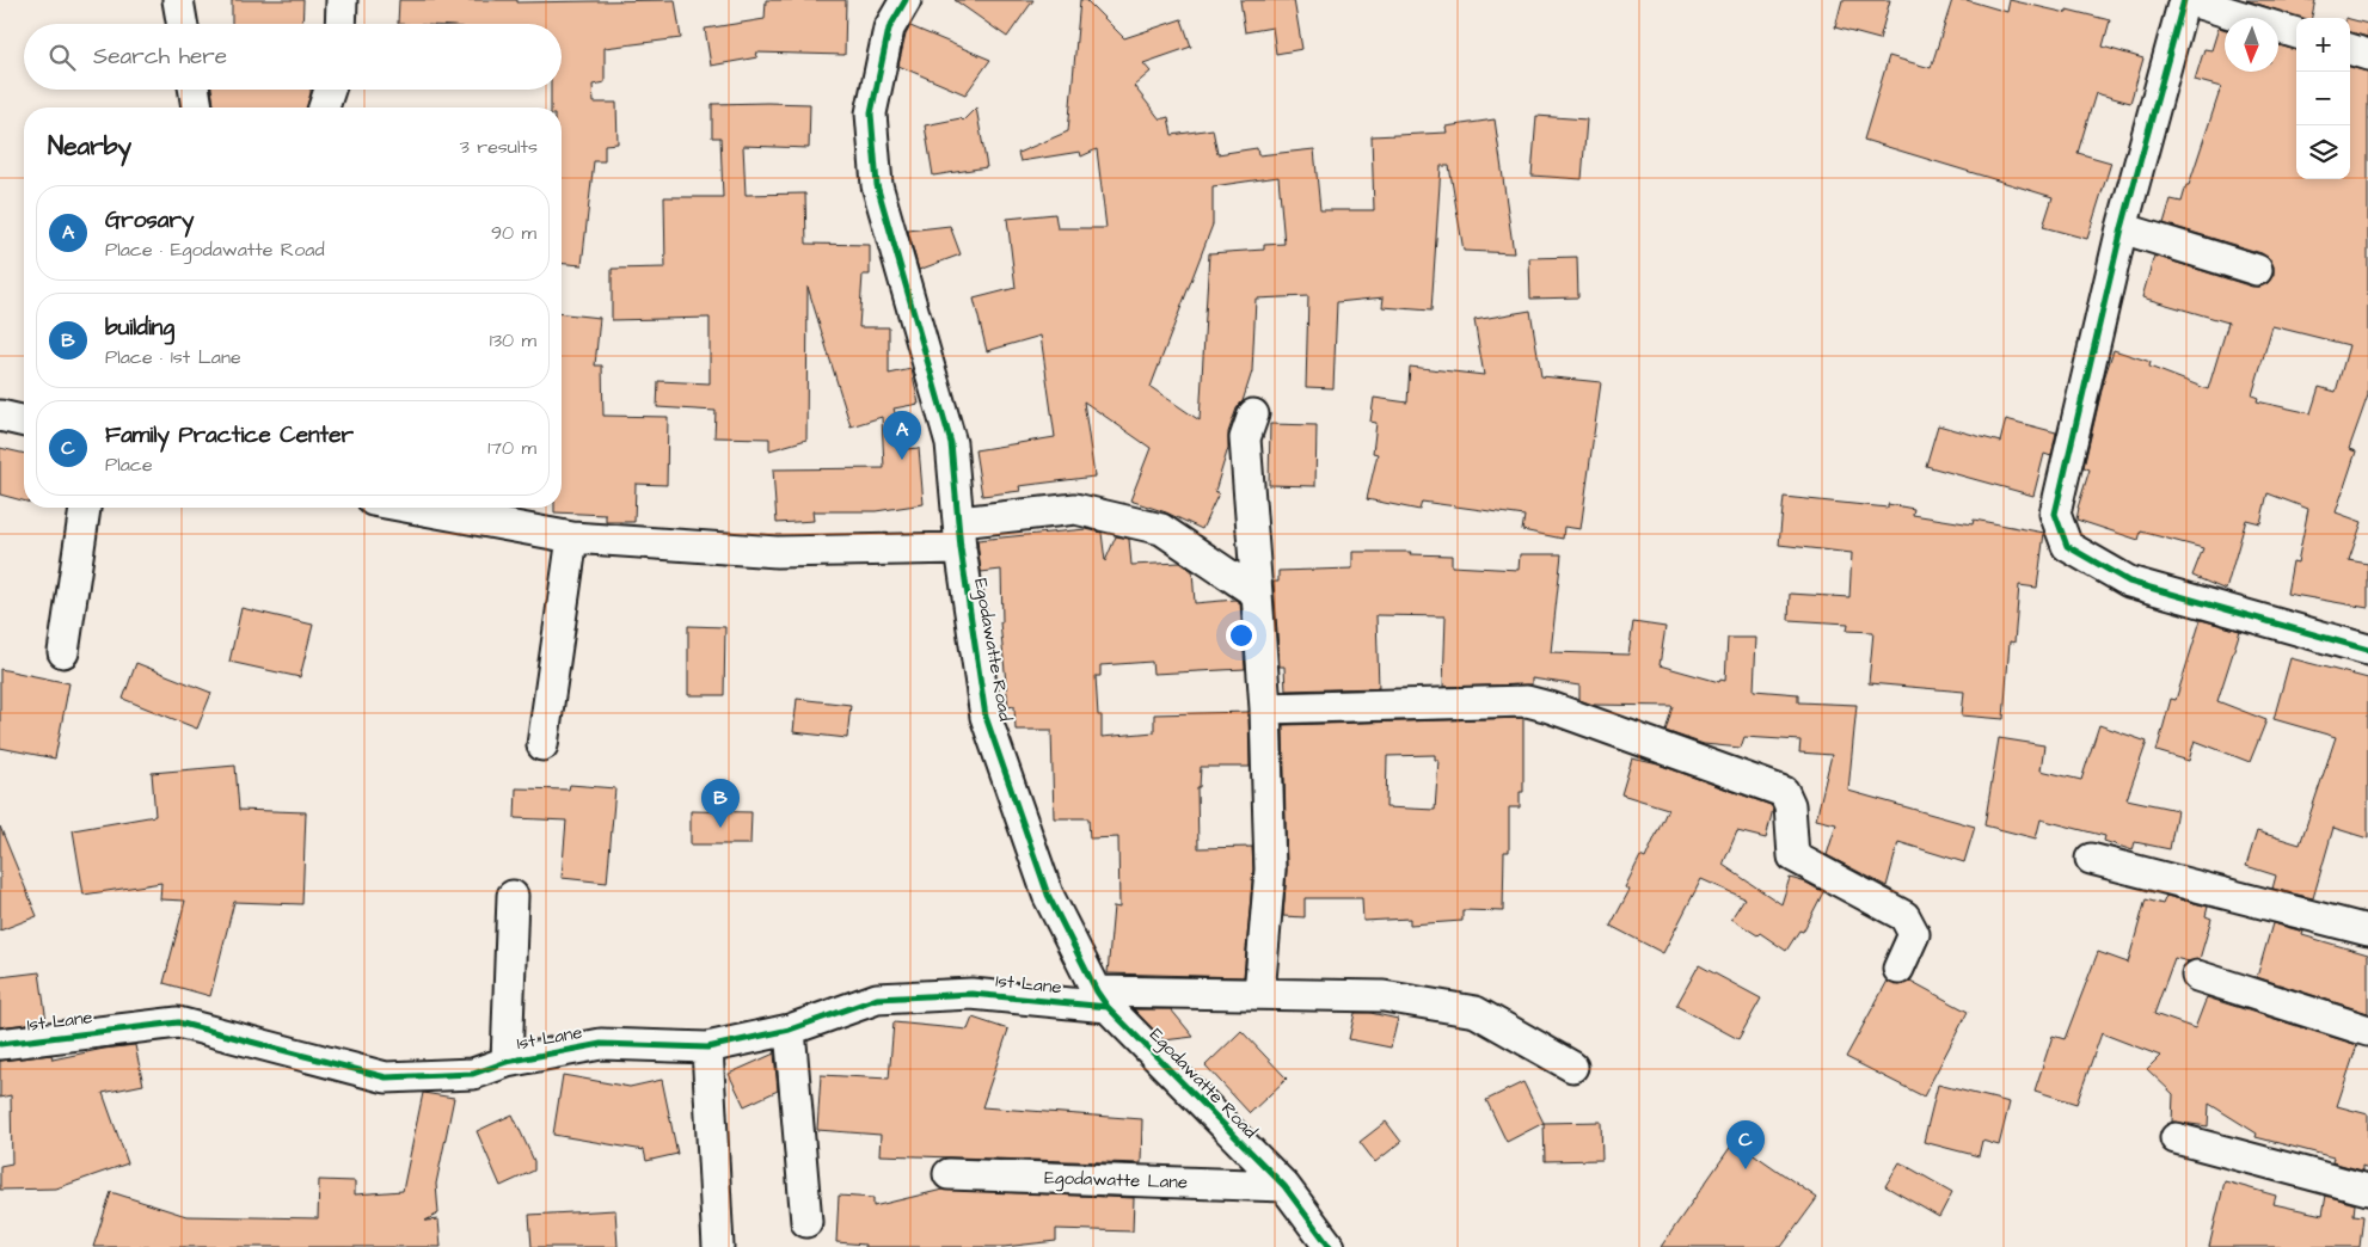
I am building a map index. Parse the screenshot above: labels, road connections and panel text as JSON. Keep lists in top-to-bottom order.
{
  "streets": {
    "street": ["Egodawatte Road", "1st Lane", "Egodawatte Lane"]
  },
  "crossings": [
    ["Egodawatte Road", "1st Lane"],
    ["Egodawatte Road", "Egodawatte Lane"]
  ],
  "north": "bottom",
  "page": {
    "map_buttons": ["+", "−"],
    "search": "Search here",
    "heading": ["Nearby", "3 results"],
    "list": [
      {
        "mark": "A",
        "name": "Grosary",
        "note": "Place · Egodawatte Road",
        "value": "90 m"
      },
      {
        "mark": "B",
        "name": "building",
        "note": "Place · 1st Lane",
        "value": "130 m"
      },
      {
        "mark": "C",
        "name": "Family Practice Center",
        "note": "Place",
        "value": "170 m"
      }
    ],
    "pins": ["A", "B", "C"]
  }
}
